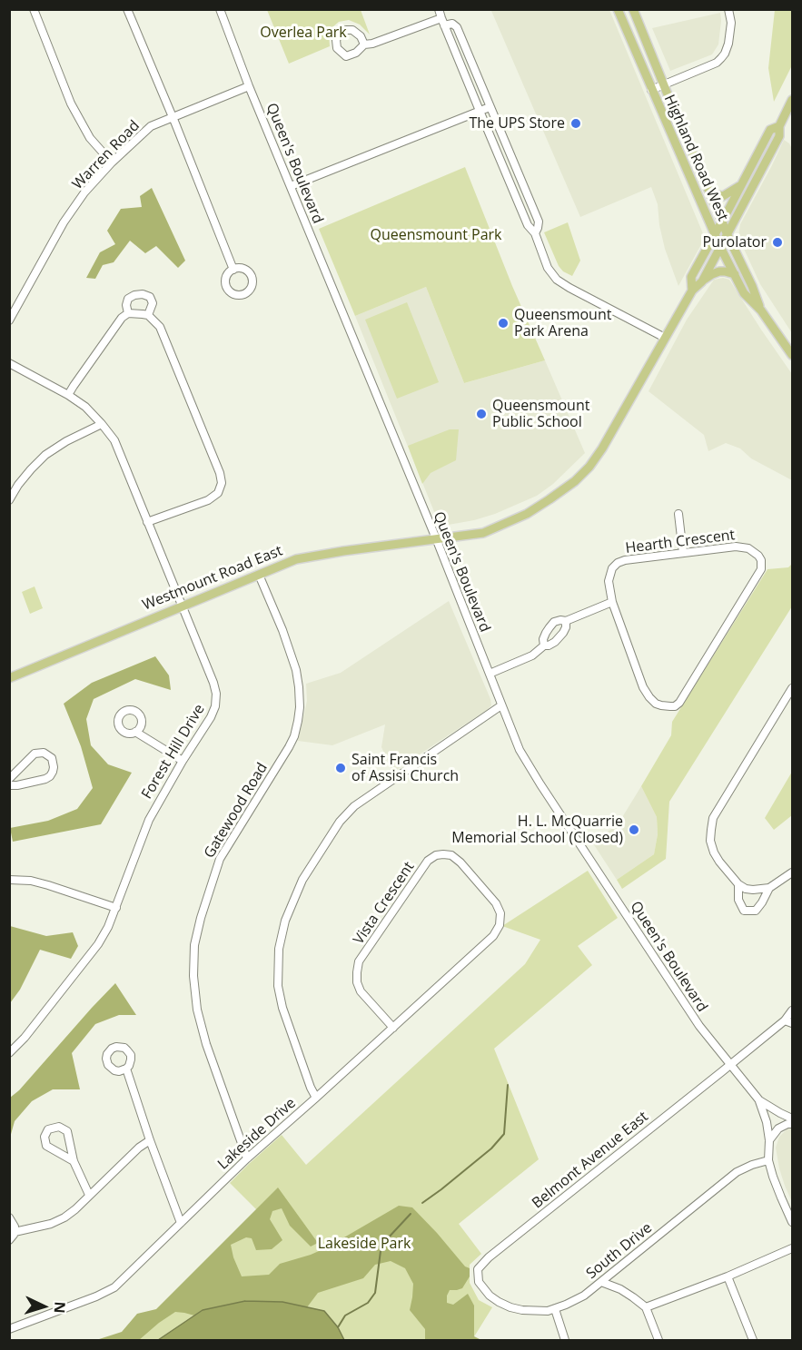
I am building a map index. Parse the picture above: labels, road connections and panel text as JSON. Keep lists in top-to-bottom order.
{
  "streets": {
    "main road": ["Highland Road West", "Westmount Road East"],
    "street": [
      "Warren Road",
      "Queen's Boulevard",
      "Hearth Crescent",
      "Forest Hill Drive",
      "Gatewood Road",
      "Vista Crescent",
      "Lakeside Drive",
      "Belmont Avenue East",
      "South Drive"
    ]
  },
  "crossings": [
    ["Warren Road", "Queen's Boulevard"],
    ["Queen's Boulevard", "Westmount Road East"],
    ["Queen's Boulevard", "Belmont Avenue East"],
    ["Queen's Boulevard", "South Drive"],
    ["Westmount Road East", "Forest Hill Drive"],
    ["Westmount Road East", "Gatewood Road"],
    ["Gatewood Road", "Lakeside Drive"],
    ["Vista Crescent", "Lakeside Drive"],
    ["Belmont Avenue East", "South Drive"]
  ],
  "parks": ["Overlea Park", "Queensmount Park", "Lakeside Park"],
  "places": [
    "The UPS Store",
    "Purolator",
    "Queensmount Park Arena",
    "Queensmount Public School",
    "Saint Francis of Assisi Church",
    "H. L. McQuarrie Memorial School (Closed)"
  ],
  "north": "right"
}
